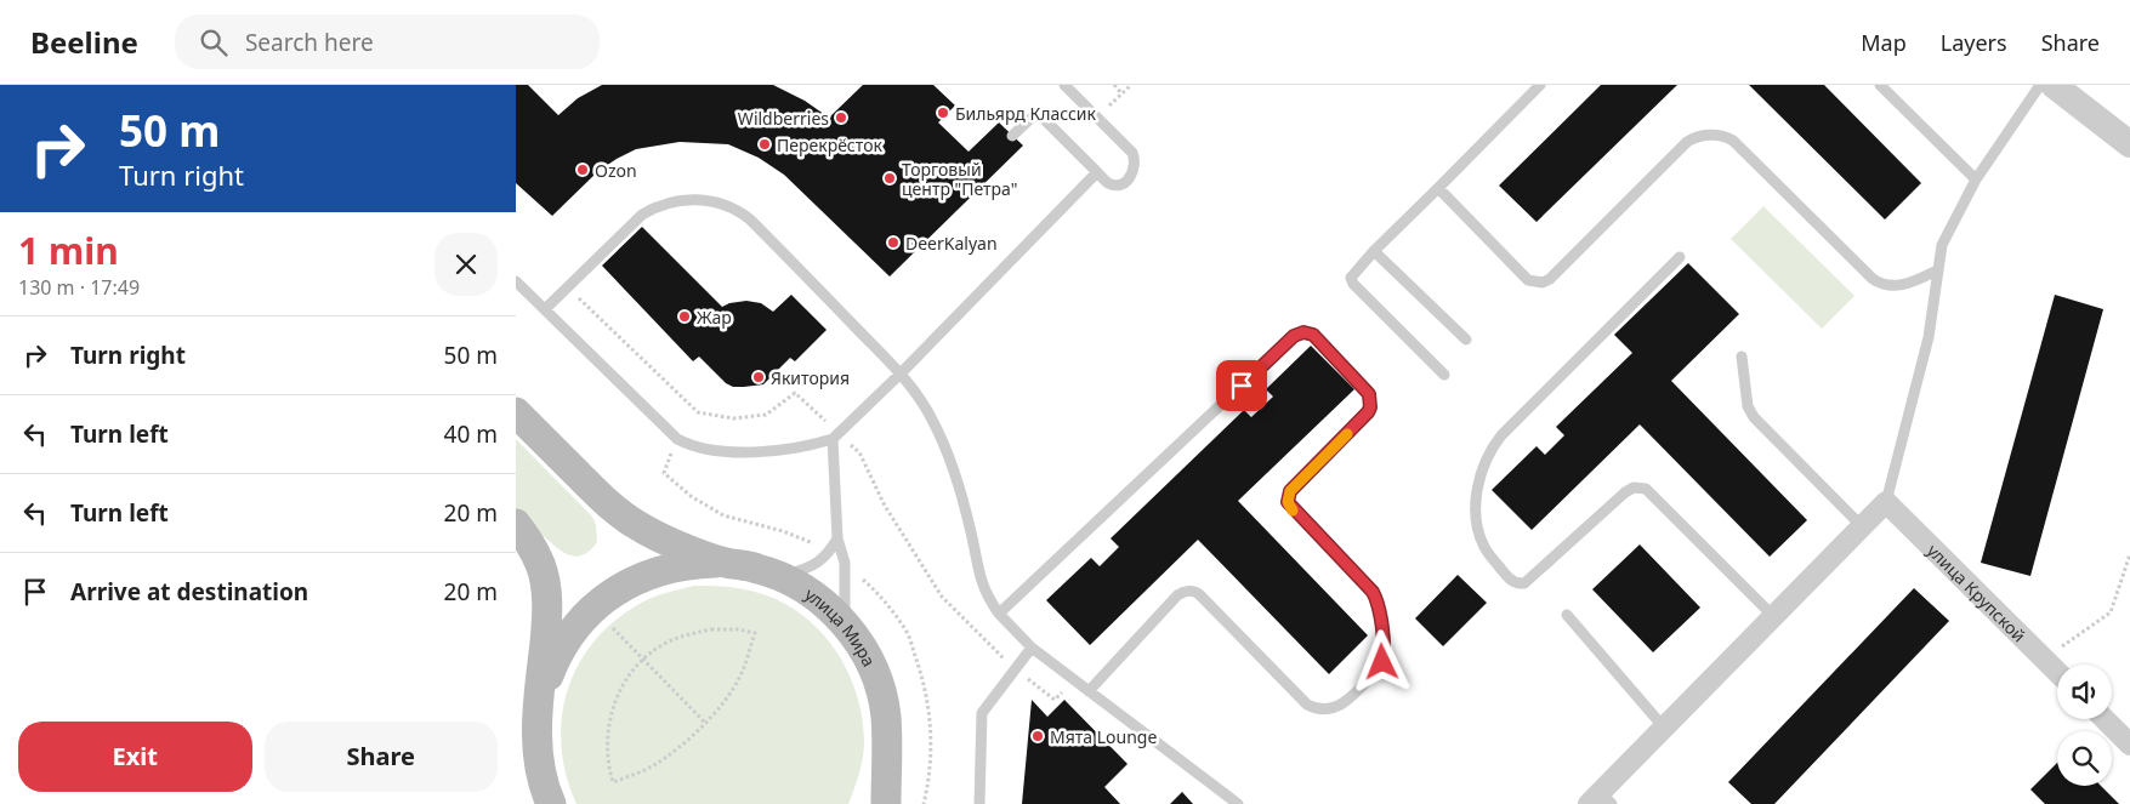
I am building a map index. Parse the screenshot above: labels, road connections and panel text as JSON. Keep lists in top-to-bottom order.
{
  "streets": {
    "main road": ["улица Мира"],
    "street": ["улица Крупской"]
  },
  "places": [
    "Бильярд Классик",
    "Wildberries",
    "Перекрёсток",
    "Ozon",
    "Торговый центр \"Петра\"",
    "DeerKalyan",
    "Жар",
    "Якитория",
    "Мята Lounge"
  ],
  "page": {
    "header": "Beeline",
    "search": "Search here",
    "nav": ["Map", "Layers", "Share"],
    "turn": ["50 m", "Turn right"],
    "heading": ["1 min", "130 m · 17:49"],
    "list": [
      {
        "name": "Turn right",
        "value": "50 m"
      },
      {
        "name": "Turn left",
        "value": "40 m"
      },
      {
        "name": "Turn left",
        "value": "20 m"
      },
      {
        "name": "Arrive at destination",
        "value": "20 m"
      }
    ],
    "buttons": ["Exit", "Share"]
  }
}
